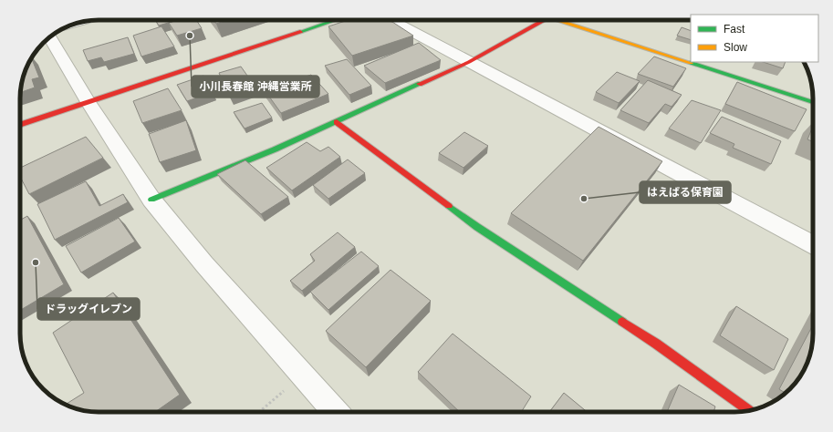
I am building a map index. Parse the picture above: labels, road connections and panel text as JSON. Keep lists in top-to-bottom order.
{
  "places": ["小川長春館 沖縄営業所", "はえばる保育園", "ドラッグイレブン"],
  "legend": ["Fast", "Slow"]
}
